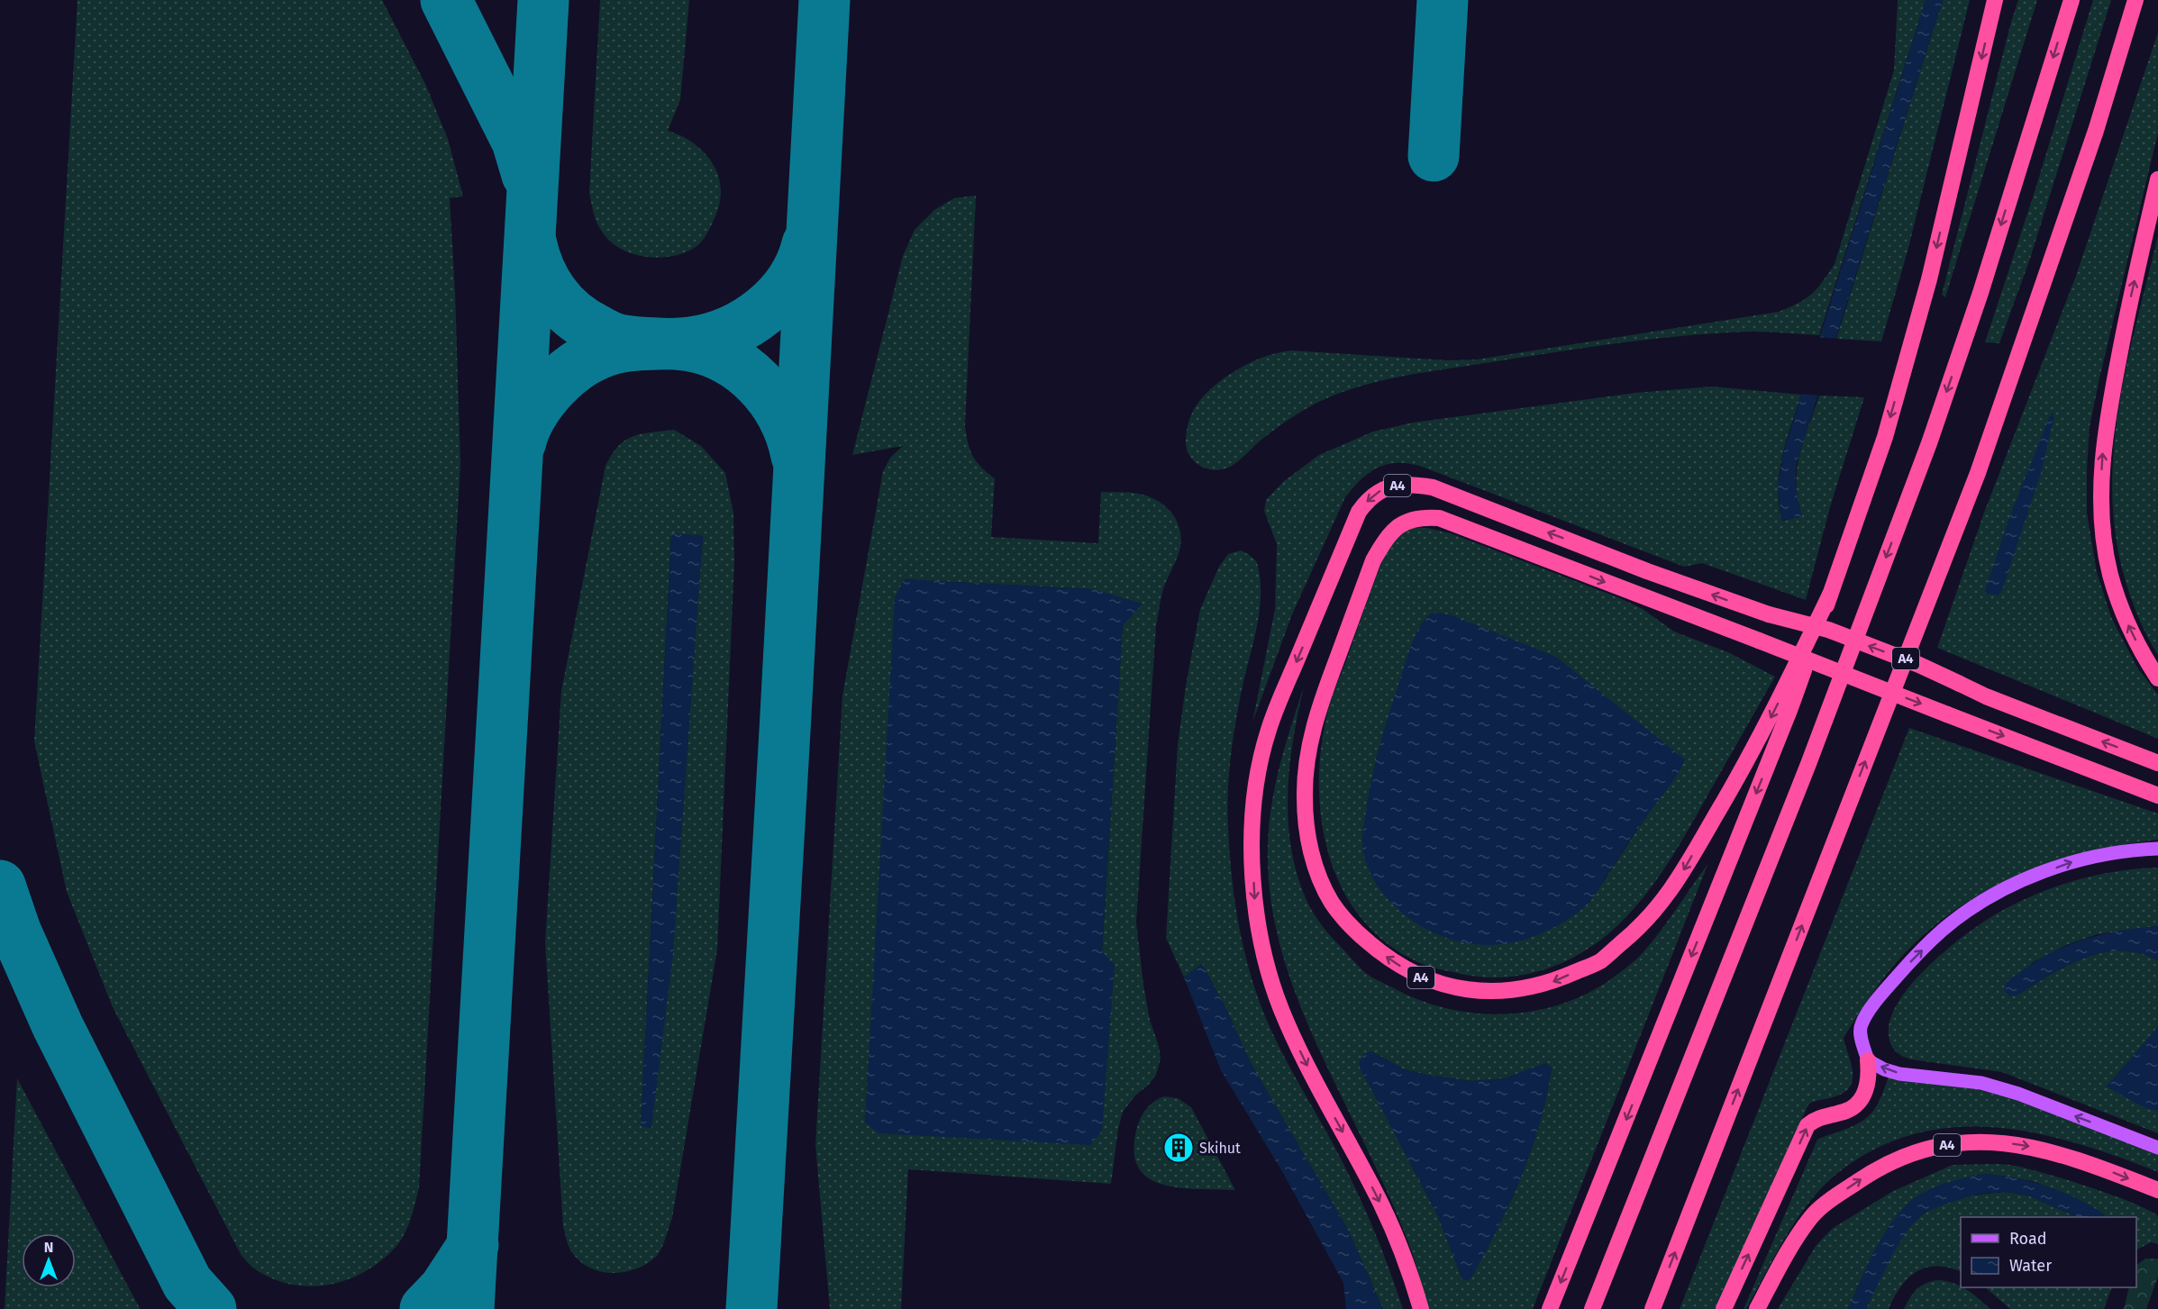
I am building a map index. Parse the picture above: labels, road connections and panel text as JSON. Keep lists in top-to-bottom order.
{
  "streets": {
    "highway": ["A4"]
  },
  "places": {
    "building": ["Skihut"]
  },
  "legend": ["Road", "Water"],
  "north": "top"
}
